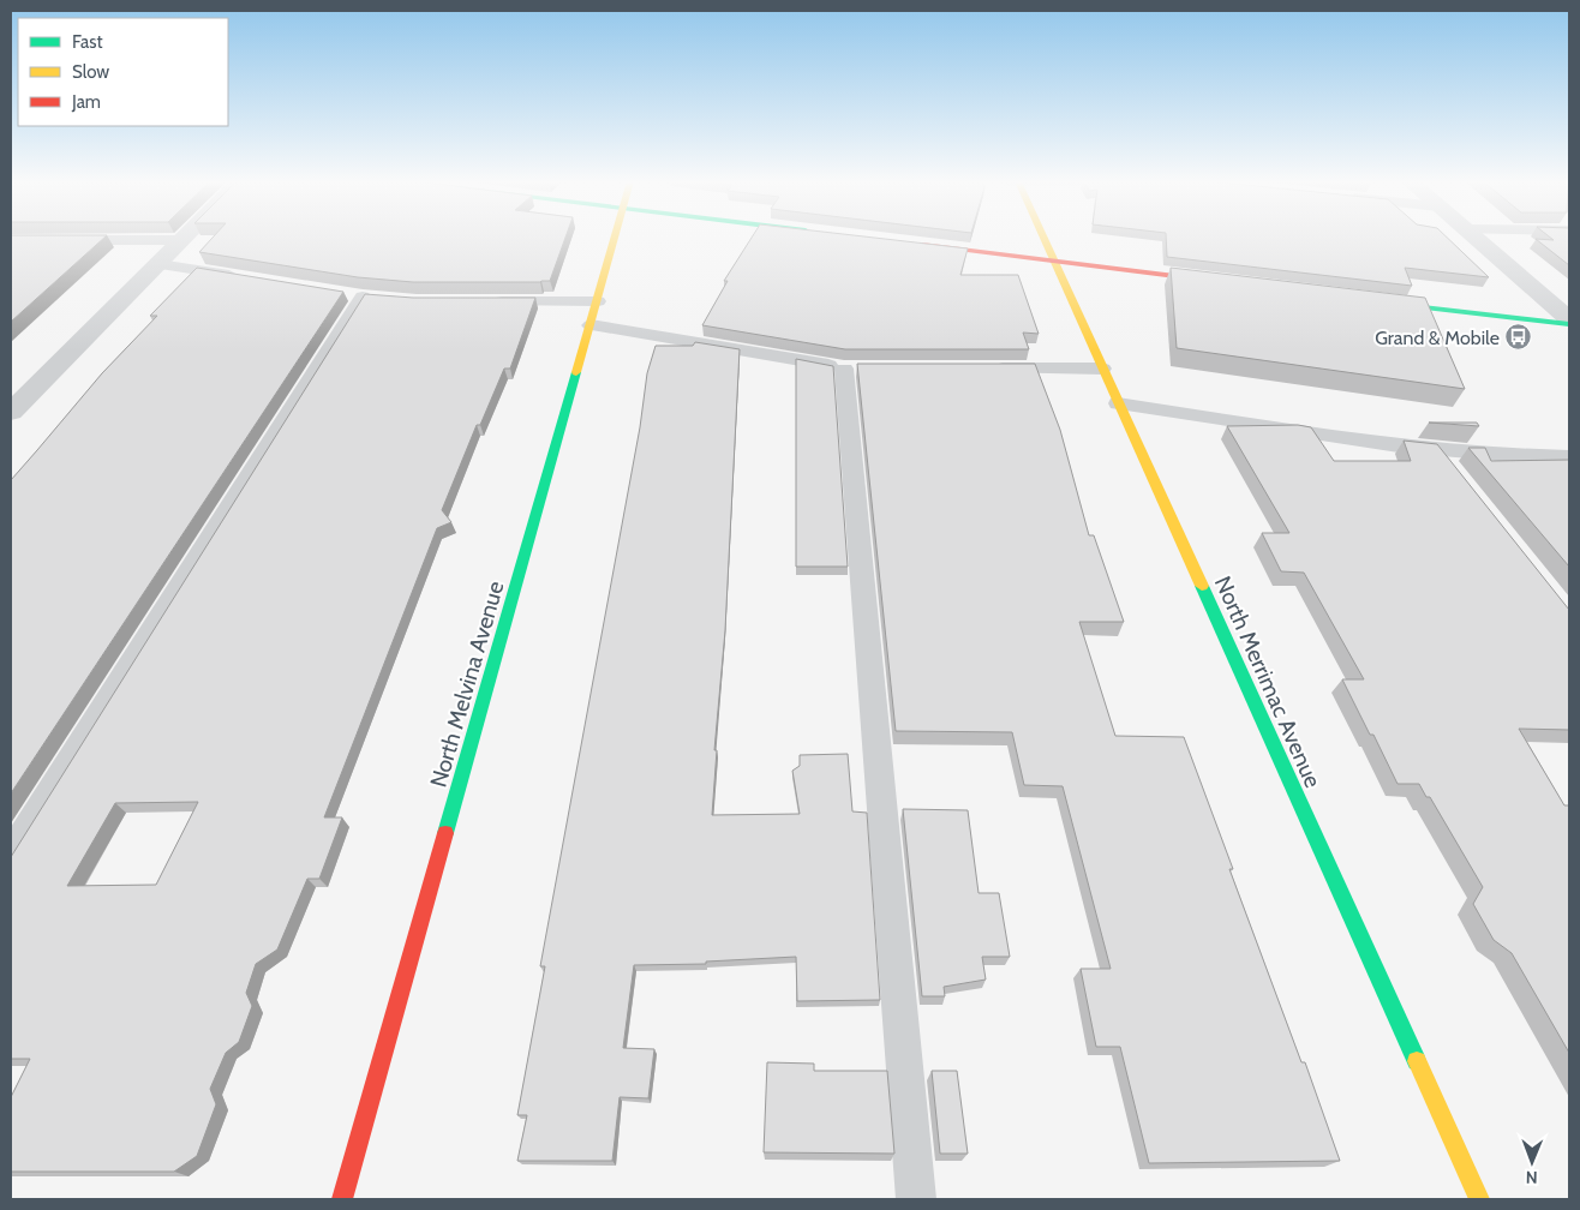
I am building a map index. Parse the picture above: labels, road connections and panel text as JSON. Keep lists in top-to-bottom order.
{
  "streets": {
    "street": ["North Merrimac Avenue", "North Melvina Avenue"]
  },
  "places": {
    "bus stop": ["Grand & Mobile"]
  },
  "legend": ["Fast", "Slow", "Jam"],
  "north": "bottom"
}
